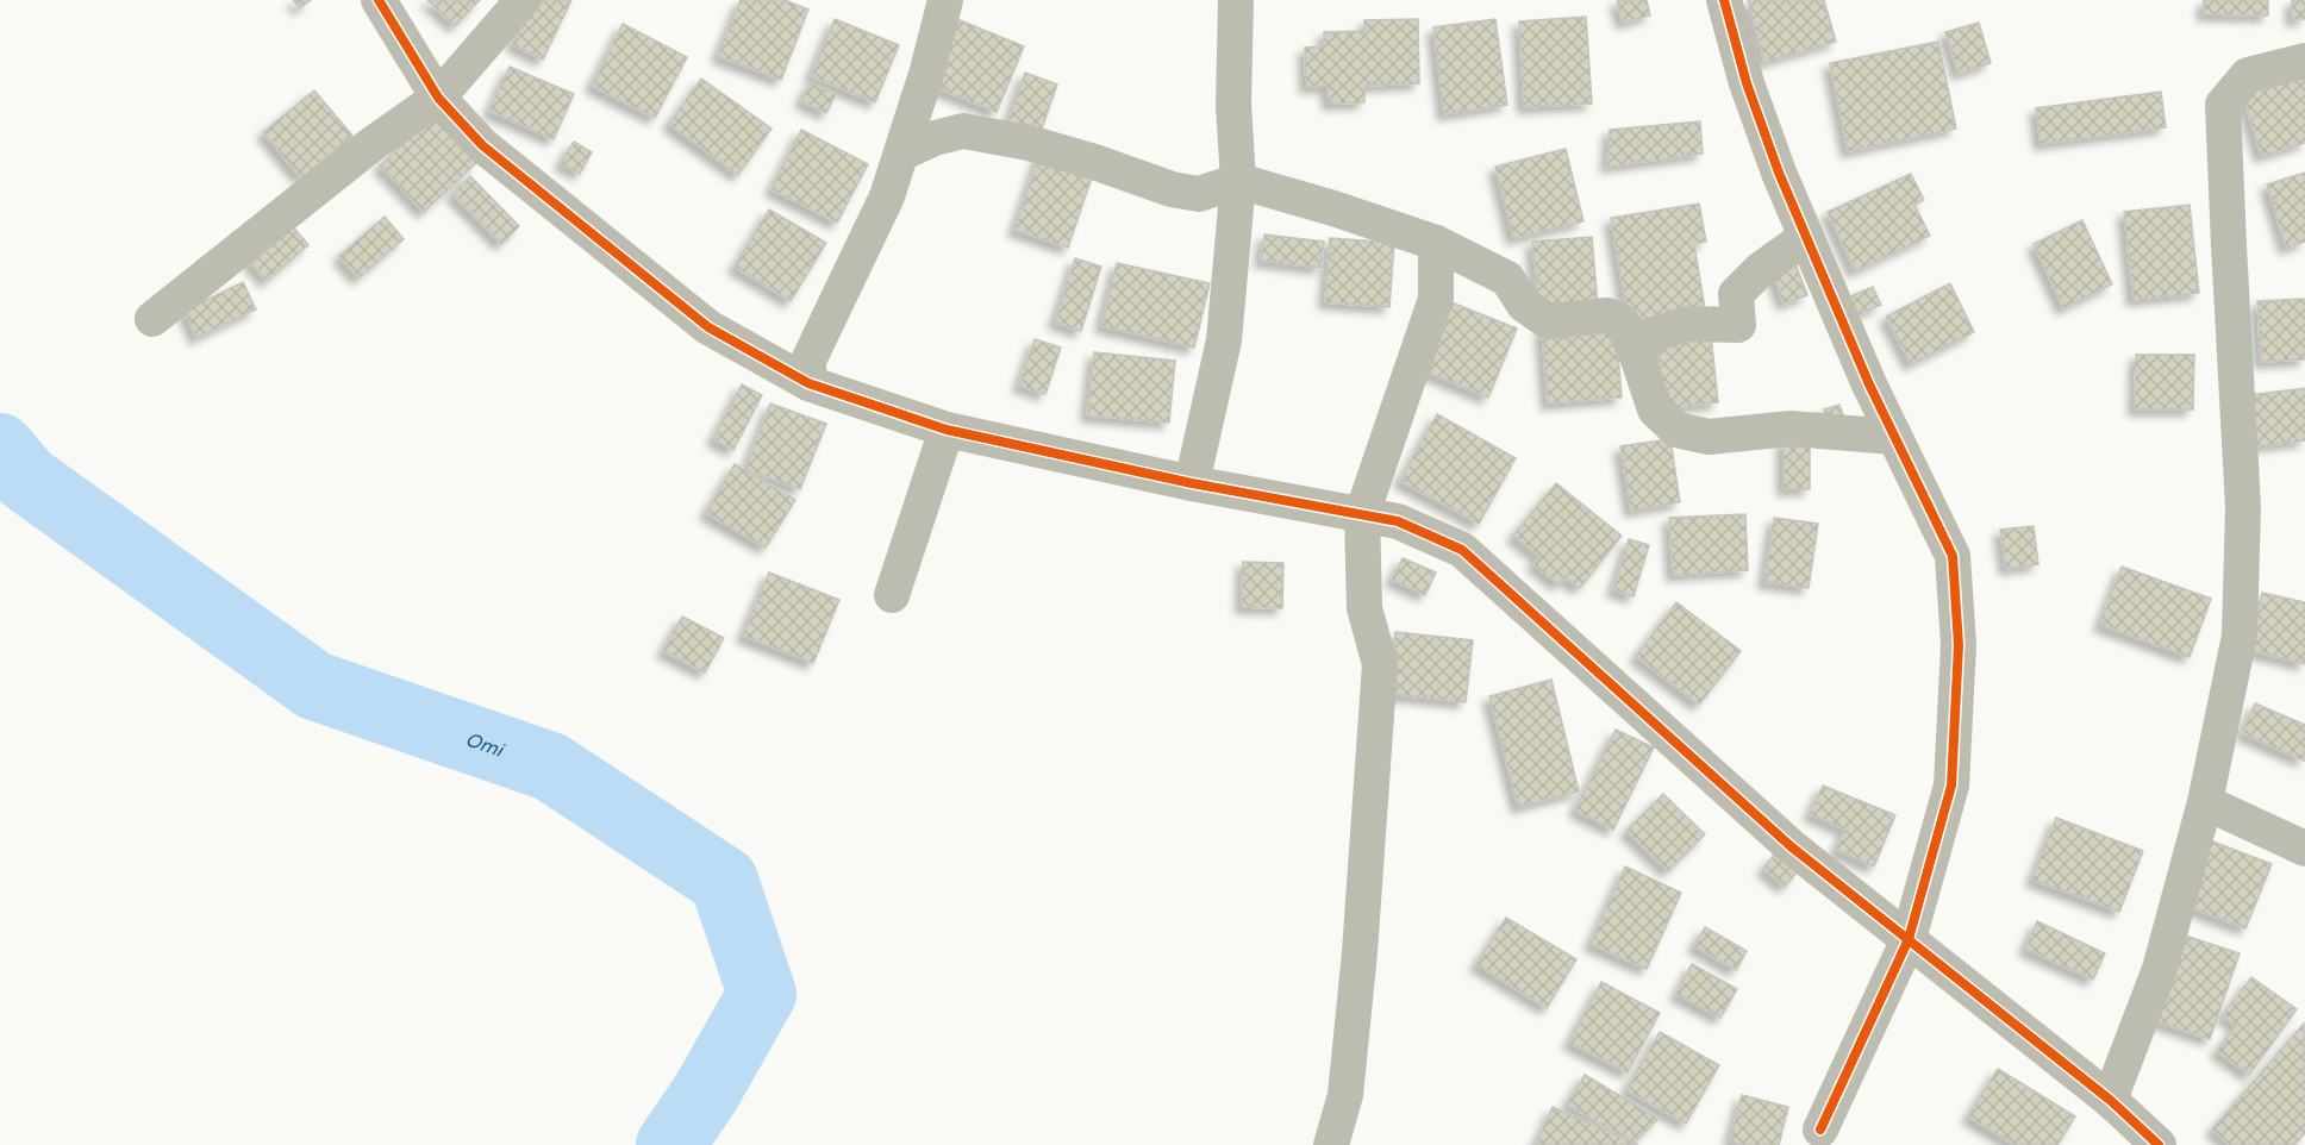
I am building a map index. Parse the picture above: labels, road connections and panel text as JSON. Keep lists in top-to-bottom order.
{
  "water": ["Omi"]
}
